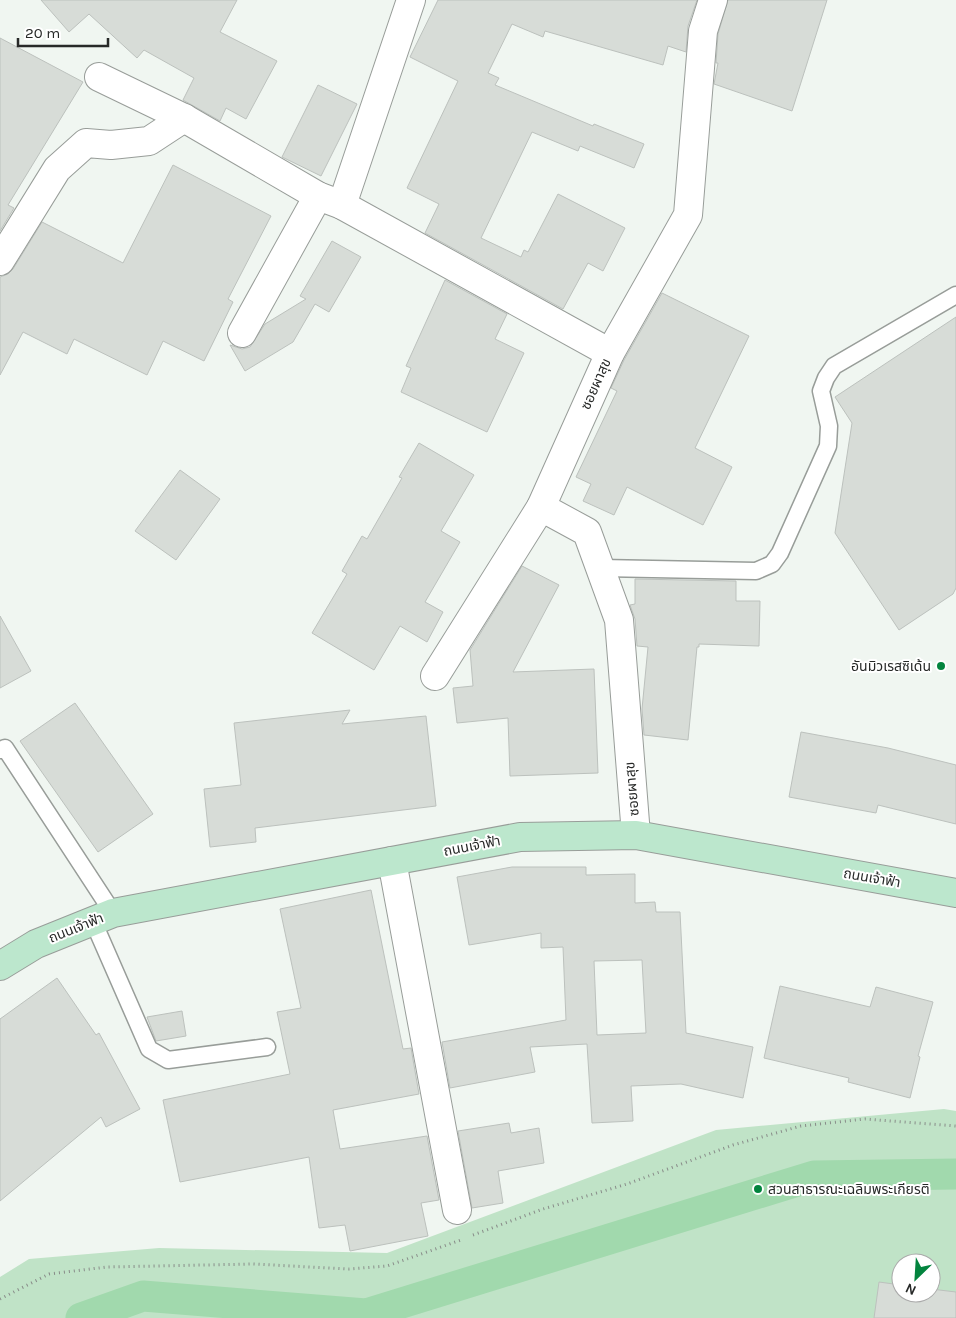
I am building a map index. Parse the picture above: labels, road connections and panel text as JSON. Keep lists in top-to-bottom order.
{
  "streets": {
    "main road": ["ถนนเจ้าฟ้า"],
    "street": ["ซอยผาสุข"]
  },
  "crossings": [
    ["ซอยผาสุข", "ถนนเจ้าฟ้า"]
  ],
  "places": ["อันมิวเรสซิเด้น", "สวนสาธารณะเฉลิมพระเกียรติ"],
  "scale_bar": "20 m",
  "north": "bottom left"
}
